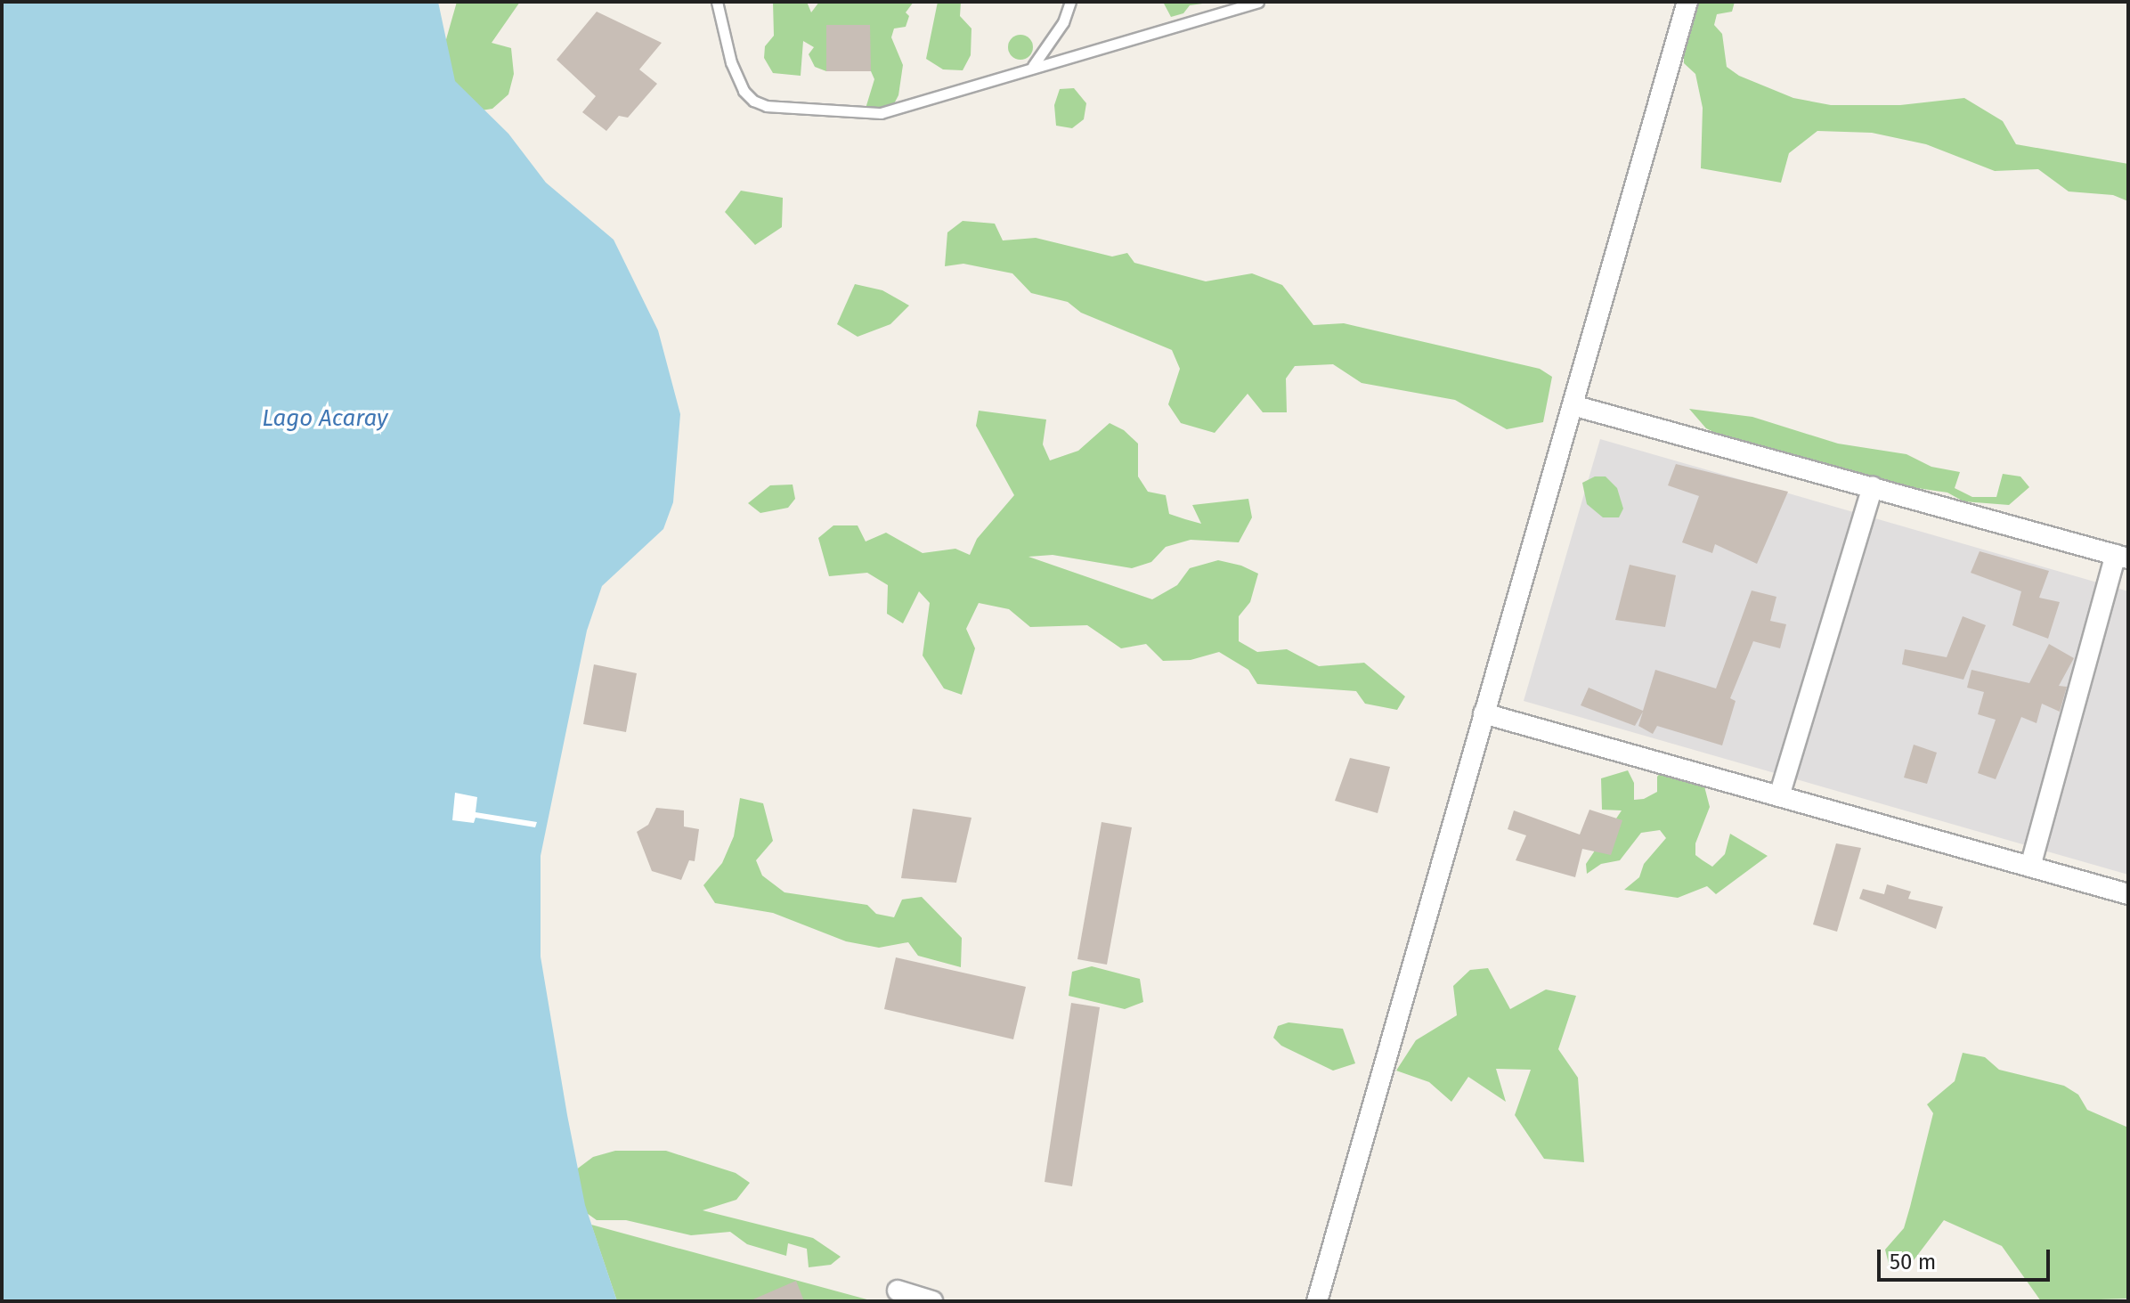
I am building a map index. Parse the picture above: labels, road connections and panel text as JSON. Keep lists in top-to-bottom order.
{
  "water": ["Lago Acaray"],
  "scale_bar": "50 m"
}
